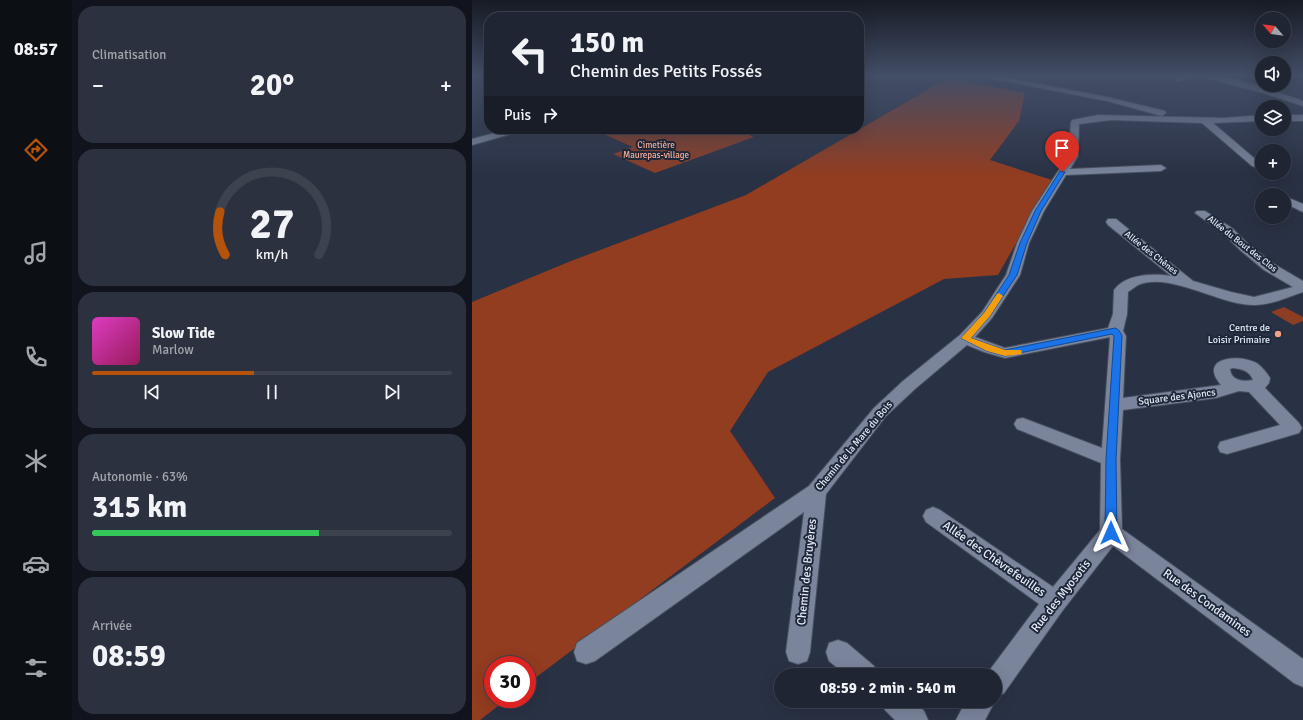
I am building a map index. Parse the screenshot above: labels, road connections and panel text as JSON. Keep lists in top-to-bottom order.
{
  "streets": {
    "street": [
      "Allée du Bout des Clos",
      "Allée des Chênes",
      "Square des Ajoncs",
      "Chemin de la Mare du Bois",
      "Allée des Chèvrefeuilles",
      "Chemin des Bruyères",
      "Rue des Myosotis",
      "Rue des Condamines"
    ]
  },
  "crossings": [
    ["Chemin de la Mare du Bois", "Chemin des Bruyères"],
    ["Allée des Chèvrefeuilles", "Rue des Myosotis"],
    ["Rue des Myosotis", "Rue des Condamines"]
  ],
  "parks": ["Cimetière Maurepas-village"],
  "places": ["Centre de Loisir Primaire"],
  "north": "top left",
  "page": {
    "tabs": "08:57",
    "tile": [
      "Climatisation",
      ["Autonomie · 63%", "315 km"],
      ["Arrivée", "08:59"]
    ],
    "map_buttons": ["+", "−"],
    "turn": ["150 m", "Chemin des Petits Fossés"],
    "heat": ["−", "20°", "+"],
    "then": "Puis",
    "song": ["Slow Tide", "Marlow"],
    "limit": "30",
    "trip": "08:59 · 2 min · 540 m",
    "gauge": ["27", "km/h"]
  }
}
